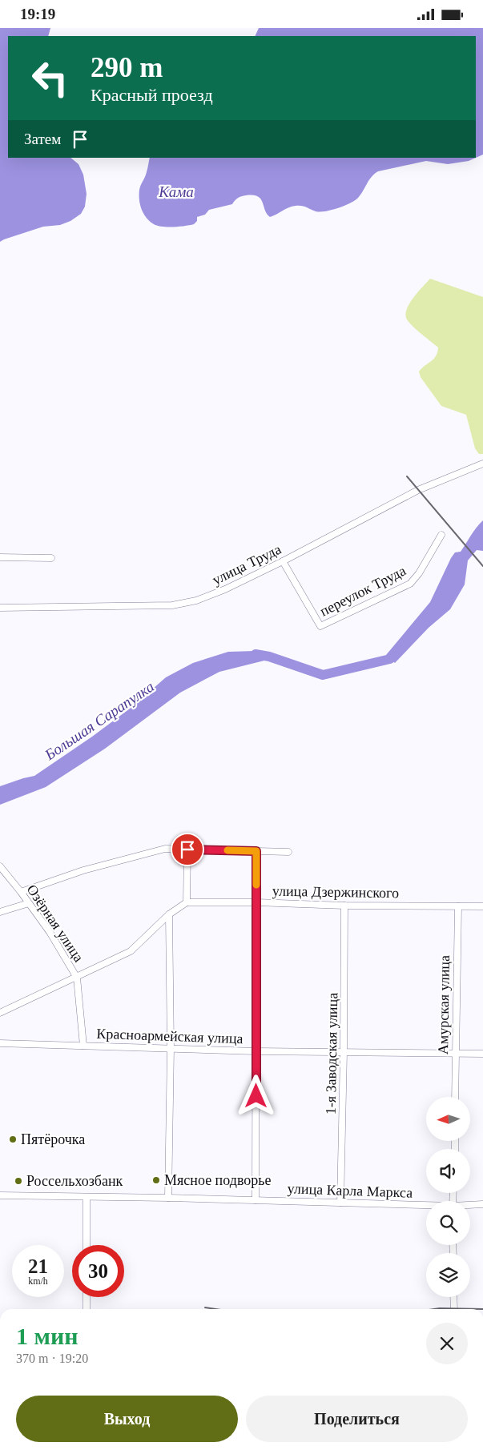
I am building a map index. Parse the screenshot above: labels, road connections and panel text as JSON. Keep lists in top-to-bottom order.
{
  "streets": {
    "street": [
      "улица Труда",
      "переулок Труда",
      "улица Дзержинского",
      "Озёрная улица",
      "Амурская улица",
      "Красноармейская улица",
      "1-я Заводская улица",
      "улица Карла Маркса"
    ]
  },
  "crossings": [
    ["улица Труда", "переулок Труда"],
    ["улица Дзержинского", "Амурская улица"],
    ["улица Дзержинского", "1-я Заводская улица"],
    ["Озёрная улица", "Красноармейская улица"],
    ["Амурская улица", "Красноармейская улица"],
    ["Красноармейская улица", "1-я Заводская улица"],
    ["1-я Заводская улица", "улица Карла Маркса"]
  ],
  "water": ["Кама", "Большая Сарапулка"],
  "places": ["Пятёрочка", "Мясное подворье", "Россельхозбанк"],
  "north": "left",
  "page": {
    "status": "19:19",
    "turn": ["290 m", "Красный проезд"],
    "then": "Затем",
    "speed": "21 km/h",
    "limit": "30",
    "heading": ["1 мин", "370 m · 19:20"],
    "buttons": ["Выход", "Поделиться"]
  }
}
